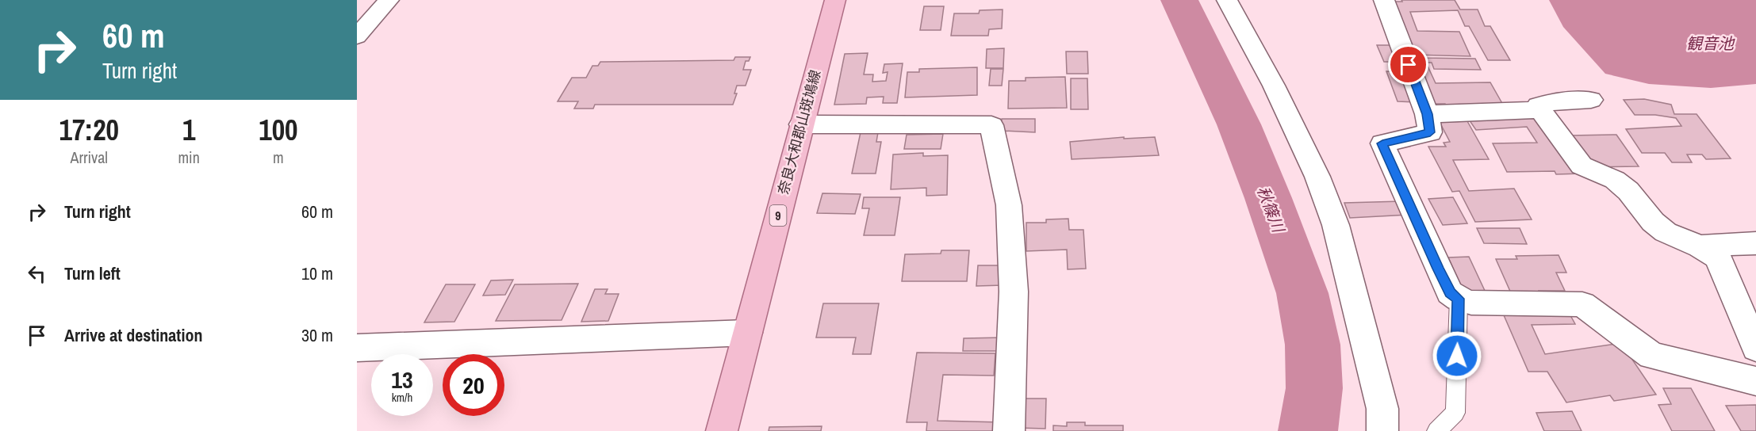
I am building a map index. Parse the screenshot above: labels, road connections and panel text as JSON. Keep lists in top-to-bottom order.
{
  "streets": {
    "main road": ["奈良大和郡山斑鳩線", "9"]
  },
  "water": ["観音池", "秋篠川"],
  "page": {
    "turn": ["60 m", "Turn right"],
    "eta": [
      "17:20",
      "Arrival",
      "1",
      "min",
      "100",
      "m"
    ],
    "list": [
      {
        "name": "Turn right",
        "value": "60 m"
      },
      {
        "name": "Turn left",
        "value": "10 m"
      },
      {
        "name": "Arrive at destination",
        "value": "30 m"
      }
    ],
    "speed": "13 km/h",
    "limit": "20"
  }
}
